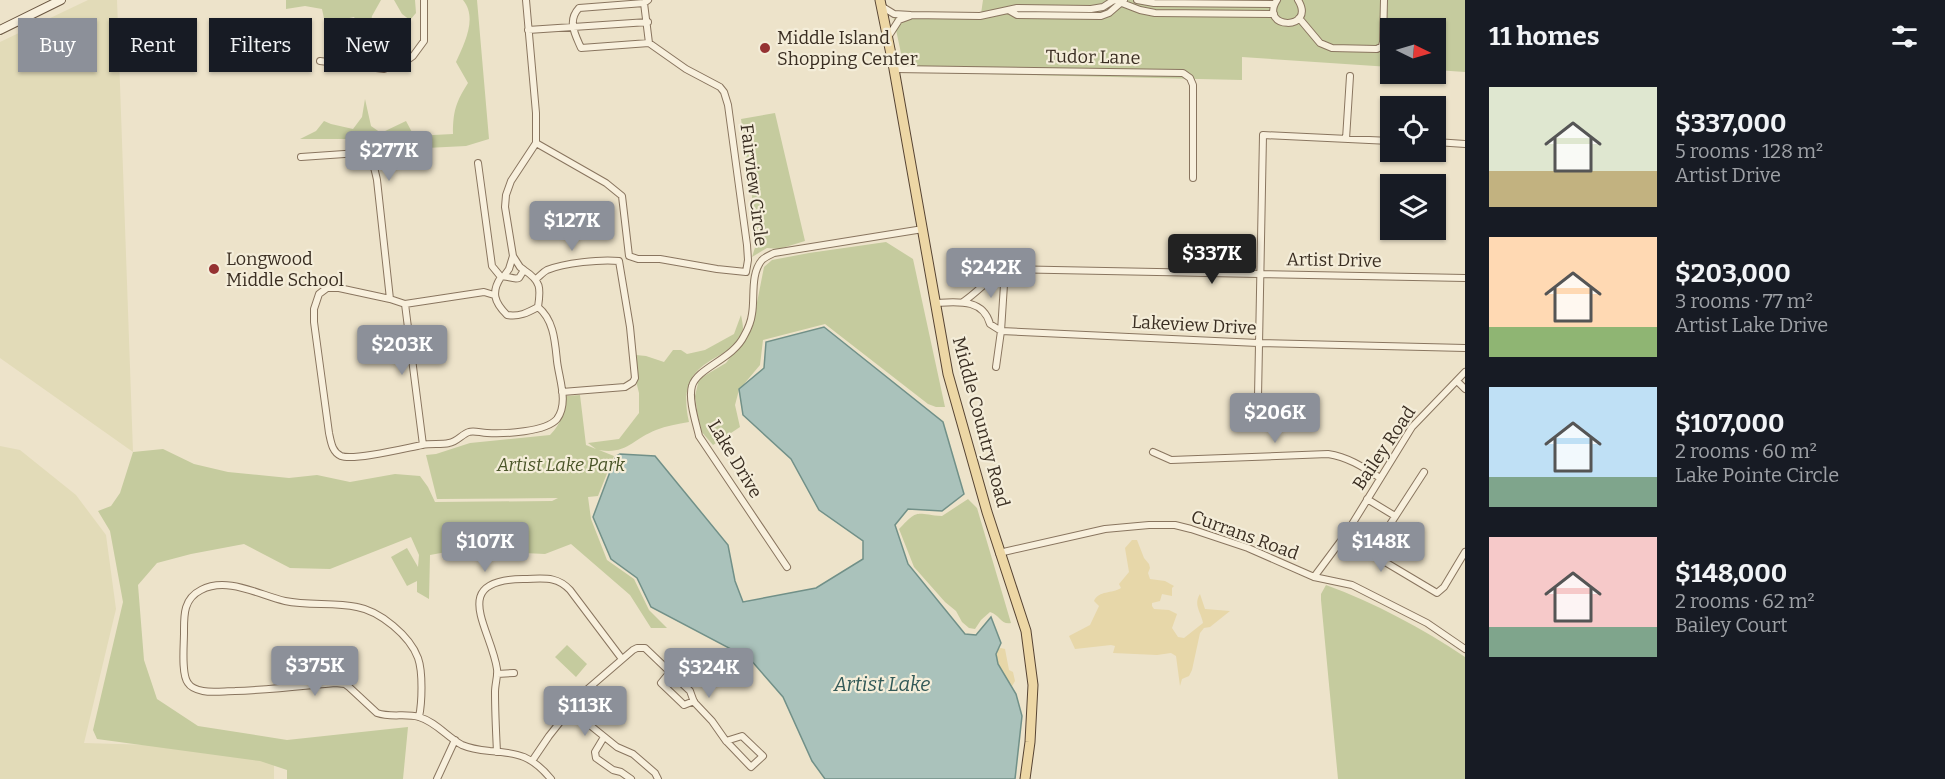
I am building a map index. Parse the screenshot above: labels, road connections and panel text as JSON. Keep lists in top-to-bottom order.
{
  "streets": {
    "main road": ["Middle Country Road"],
    "street": [
      "Tudor Lane",
      "Fairview Circle",
      "Artist Drive",
      "Lakeview Drive",
      "Bailey Road",
      "Lake Drive",
      "Currans Road"
    ]
  },
  "crossings": [
    ["Tudor Lane", "Middle Country Road"],
    ["Middle Country Road", "Lake Drive"],
    ["Middle Country Road", "Currans Road"],
    ["Bailey Road", "Currans Road"]
  ],
  "water": ["Artist Lake"],
  "parks": ["Artist Lake Park"],
  "places": ["Middle Island Shopping Center", "Longwood Middle School"],
  "north": "right",
  "page": {
    "heading": "11 homes",
    "chip": [
      "Buy",
      "Rent",
      "Filters",
      "New"
    ],
    "list": [
      {
        "name": "$337,000",
        "note": "5 rooms · 128 m² · Artist Drive"
      },
      {
        "name": "$203,000",
        "note": "3 rooms · 77 m² · Artist Lake Drive"
      },
      {
        "name": "$107,000",
        "note": "2 rooms · 60 m² · Lake Pointe Circle"
      },
      {
        "name": "$148,000",
        "note": "2 rooms · 62 m² · Bailey Court"
      }
    ],
    "price": [
      "$277K",
      "$127K",
      "$337K",
      "$242K",
      "$203K",
      "$206K",
      "$107K",
      "$148K",
      "$375K",
      "$324K",
      "$113K"
    ]
  }
}
